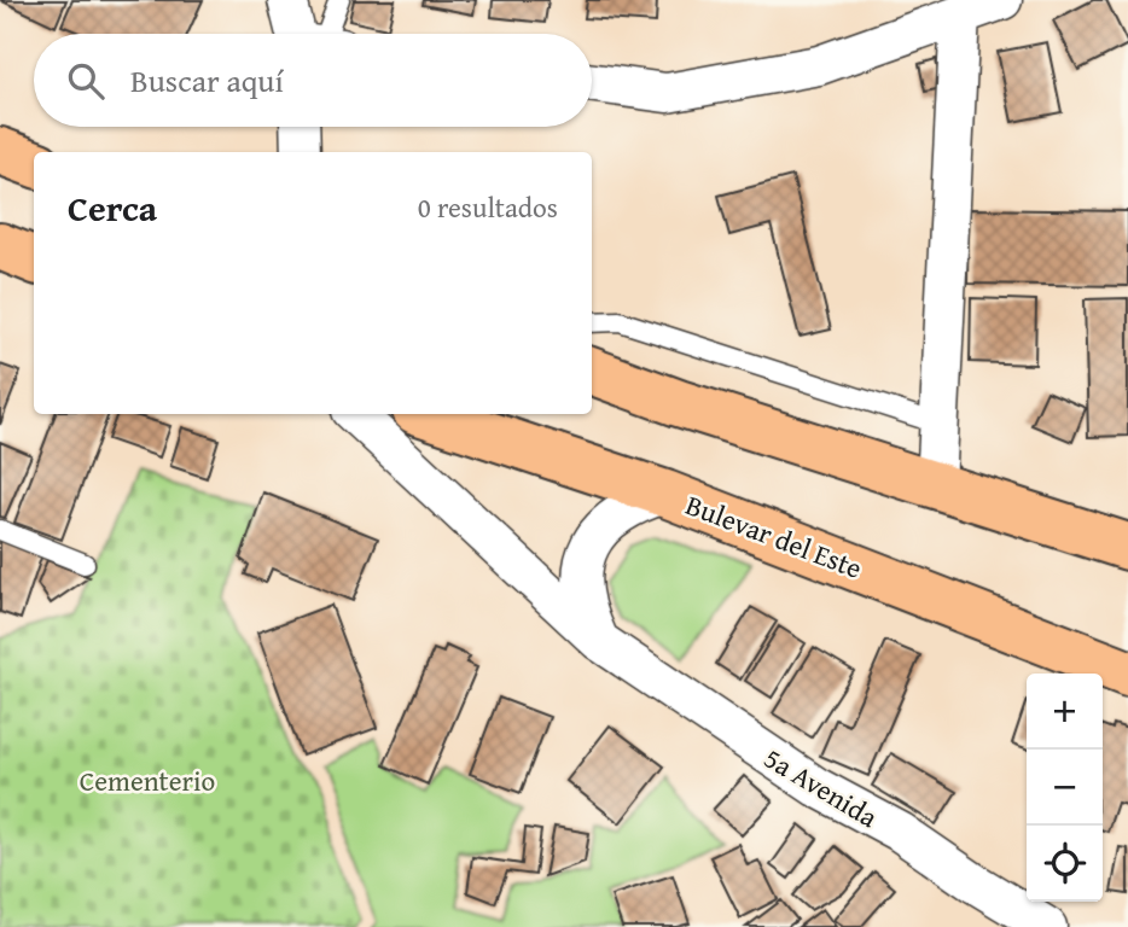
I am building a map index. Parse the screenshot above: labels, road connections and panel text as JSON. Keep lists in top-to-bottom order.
{
  "streets": {
    "highway": ["Bulevar del Este"],
    "street": ["5a Avenida"]
  },
  "parks": ["Cementerio"],
  "page": {
    "search": "Buscar aquí",
    "heading": ["Cerca", "0 resultados"],
    "map_buttons": ["+", "−"]
  }
}
